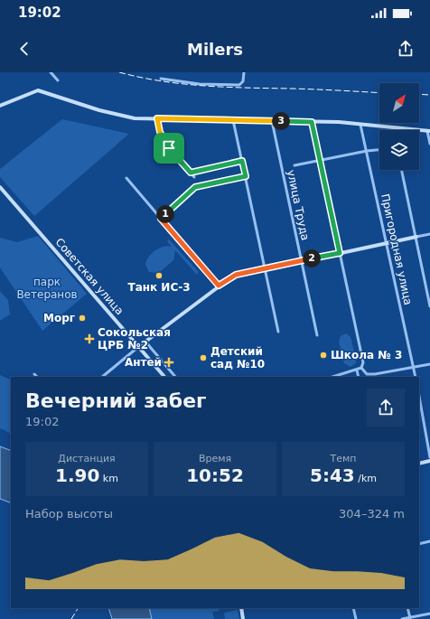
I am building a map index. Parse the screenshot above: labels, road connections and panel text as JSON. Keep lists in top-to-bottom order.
{
  "streets": {
    "street": ["улица Труда", "Пригородная улица", "Советская улица"]
  },
  "parks": ["парк Ветеранов"],
  "places": {
    "other": [
      "Танк ИС-3",
      "Морг",
      "Школа № 3",
      "Детский сад №10"
    ],
    "health": ["Сокольская ЦРБ №2", "Антей"]
  },
  "north": "top right",
  "page": {
    "status": "19:02",
    "header": "Milers",
    "pins": ["3", "1", "2"],
    "heading": ["Вечерний забег", "19:02"],
    "stats": [
      ["Дистанция", "1.90 km"],
      ["Время", "10:52"],
      ["Темп", "5:43 /km"]
    ],
    "chart": ["Набор высоты", "304–324 m"]
  }
}
